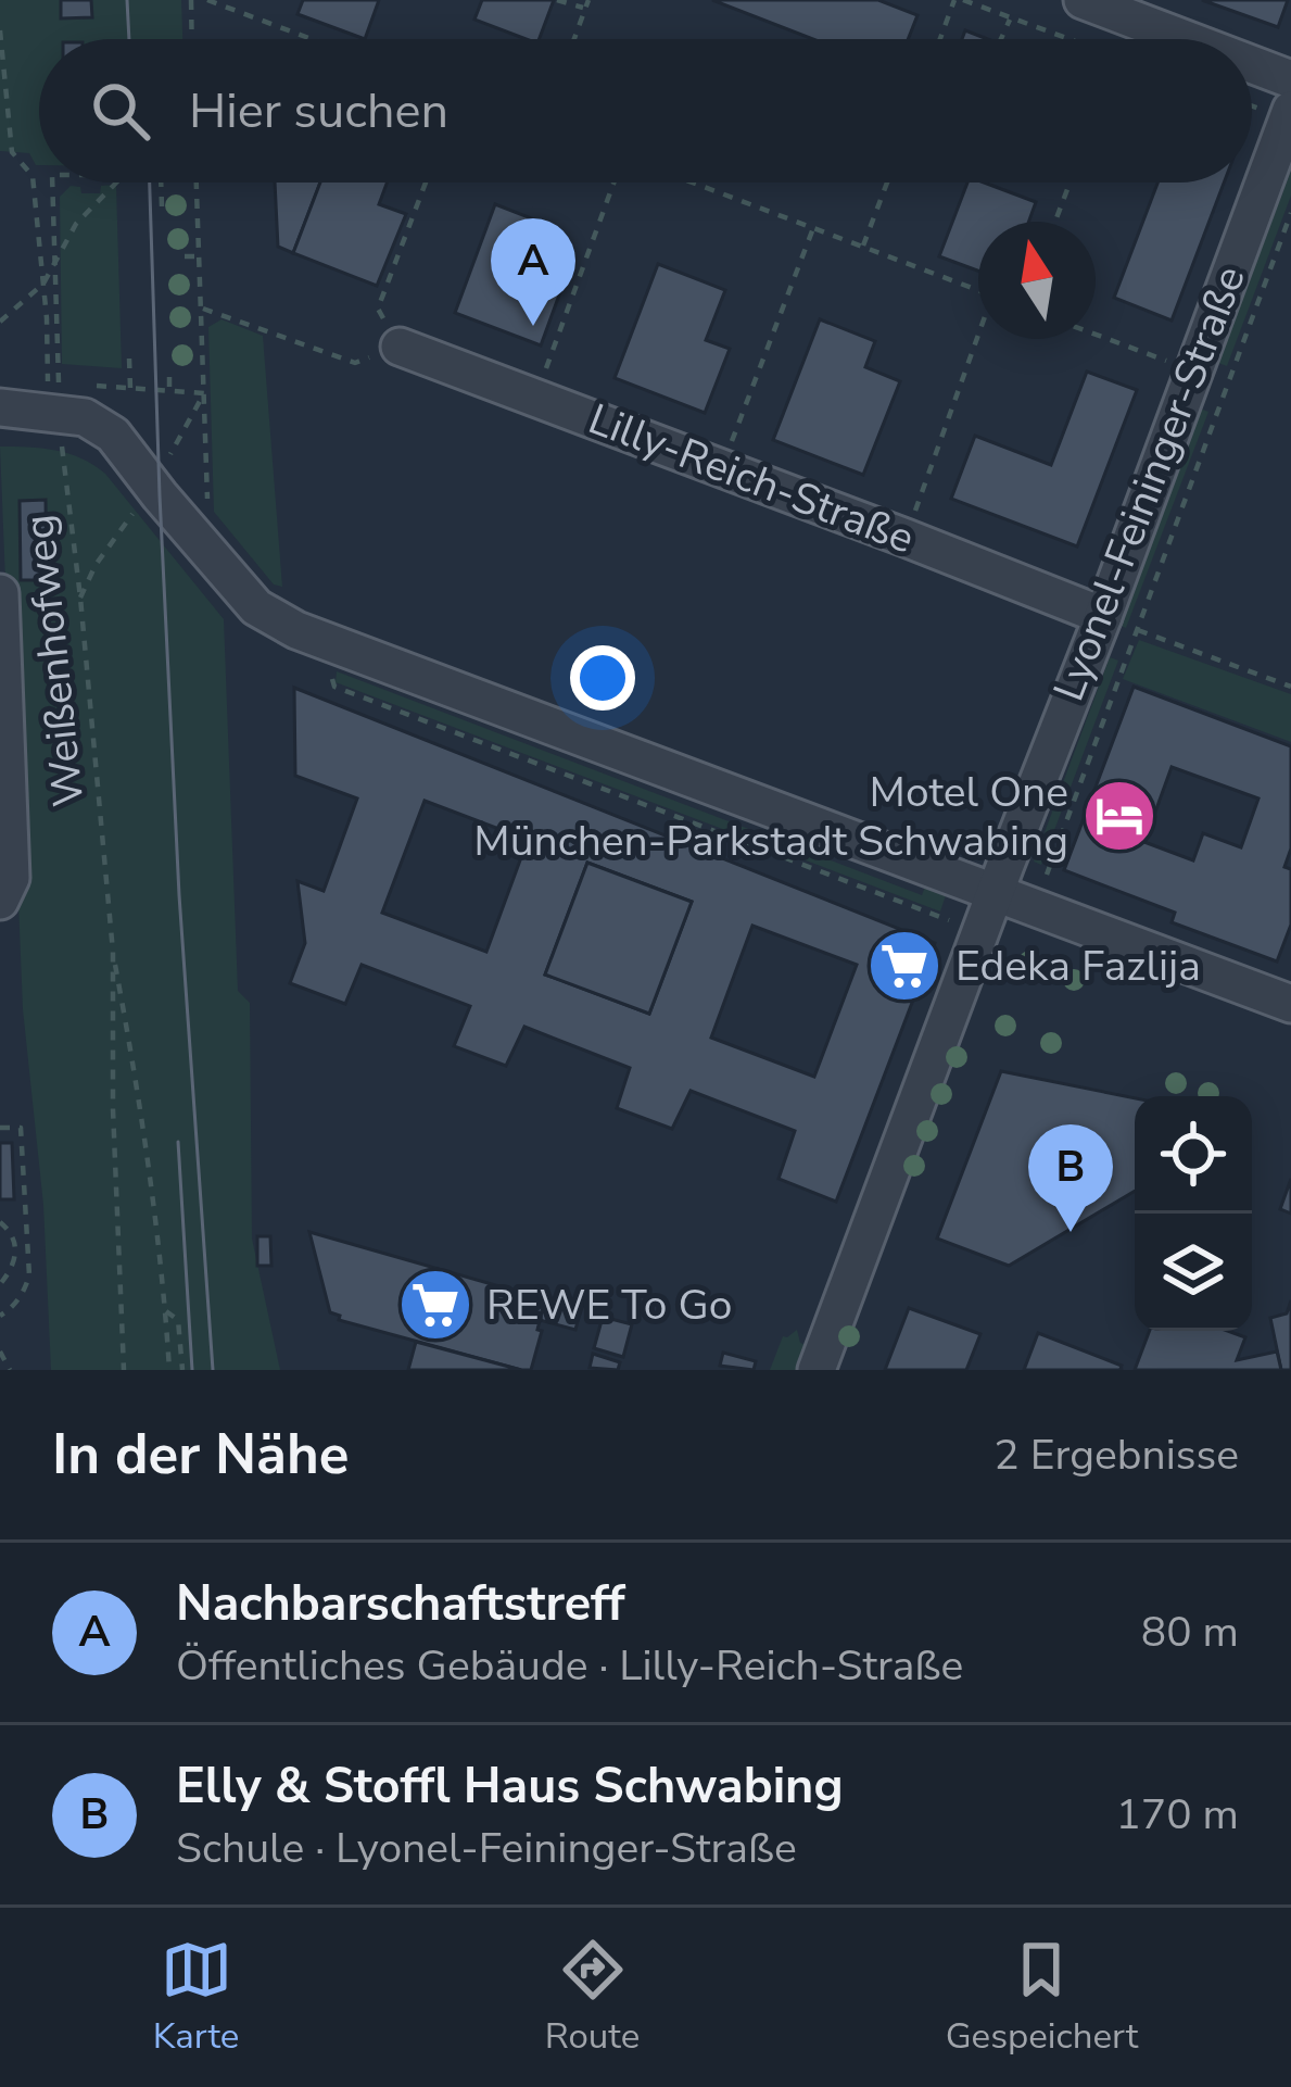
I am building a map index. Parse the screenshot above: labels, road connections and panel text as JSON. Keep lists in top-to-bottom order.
{
  "streets": {
    "street": ["Lilly-Reich-Straße", "Lyonel-Feininger-Straße"],
    "path": ["Weißenhofweg"]
  },
  "crossings": [
    ["Lilly-Reich-Straße", "Lyonel-Feininger-Straße"]
  ],
  "places": {
    "hotel": ["Motel One München-Parkstadt Schwabing"],
    "supermarket": ["Edeka Fazlija", "REWE To Go"]
  },
  "north": "top",
  "page": {
    "search": "Hier suchen",
    "pins": ["A", "B"],
    "heading": ["In der Nähe", "2 Ergebnisse"],
    "list": [
      {
        "mark": "A",
        "name": "Nachbarschaftstreff",
        "note": "Öffentliches Gebäude · Lilly-Reich-Straße",
        "value": "80 m"
      },
      {
        "mark": "B",
        "name": "Elly & Stoffl Haus Schwabing",
        "note": "Schule · Lyonel-Feininger-Straße",
        "value": "170 m"
      }
    ],
    "nav": ["Karte", "Route", "Gespeichert"]
  }
}
